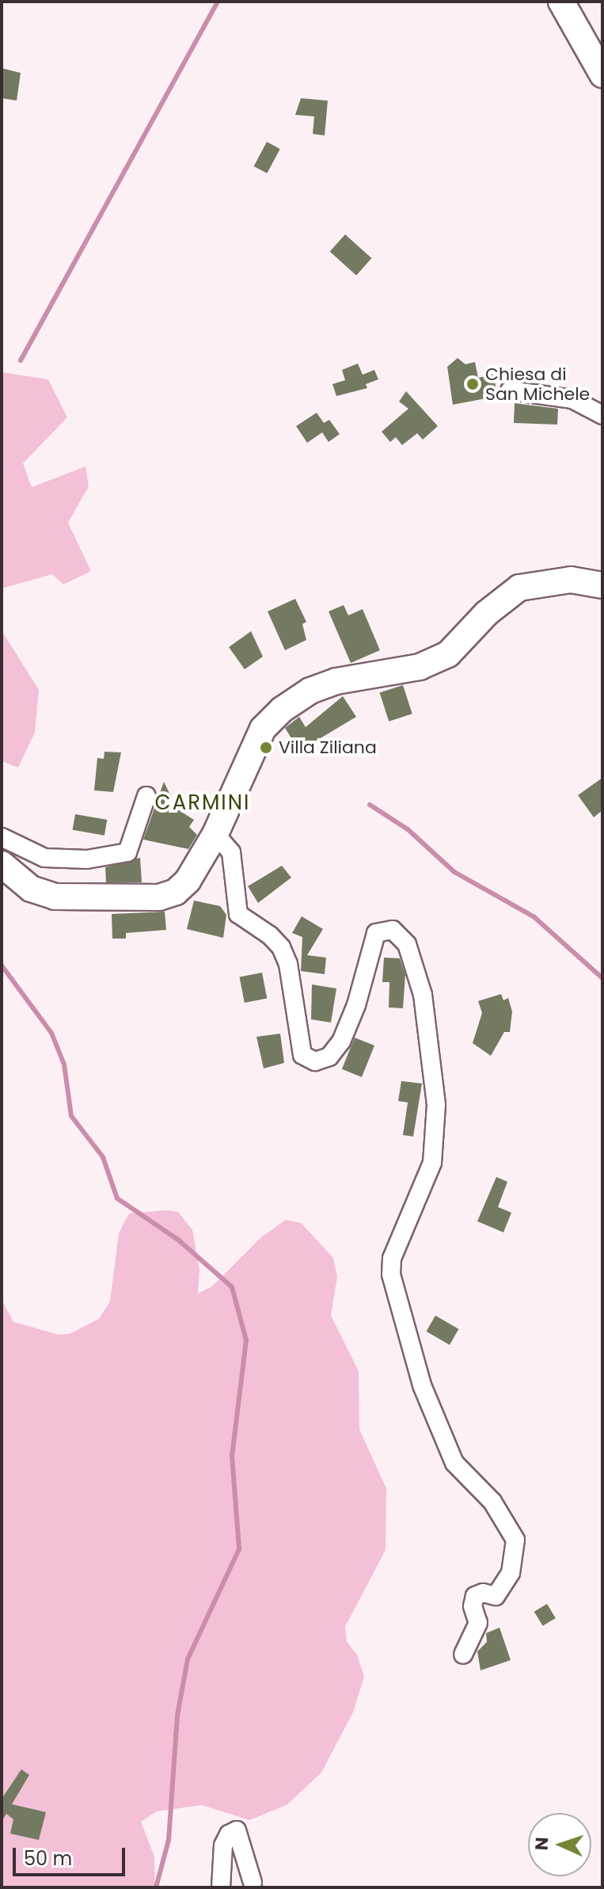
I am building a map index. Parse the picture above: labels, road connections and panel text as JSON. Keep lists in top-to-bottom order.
{
  "districts": ["CARMINI"],
  "places": ["Chiesa di San Michele", "Villa Ziliana"],
  "scale_bar": "50 m",
  "north": "left"
}
